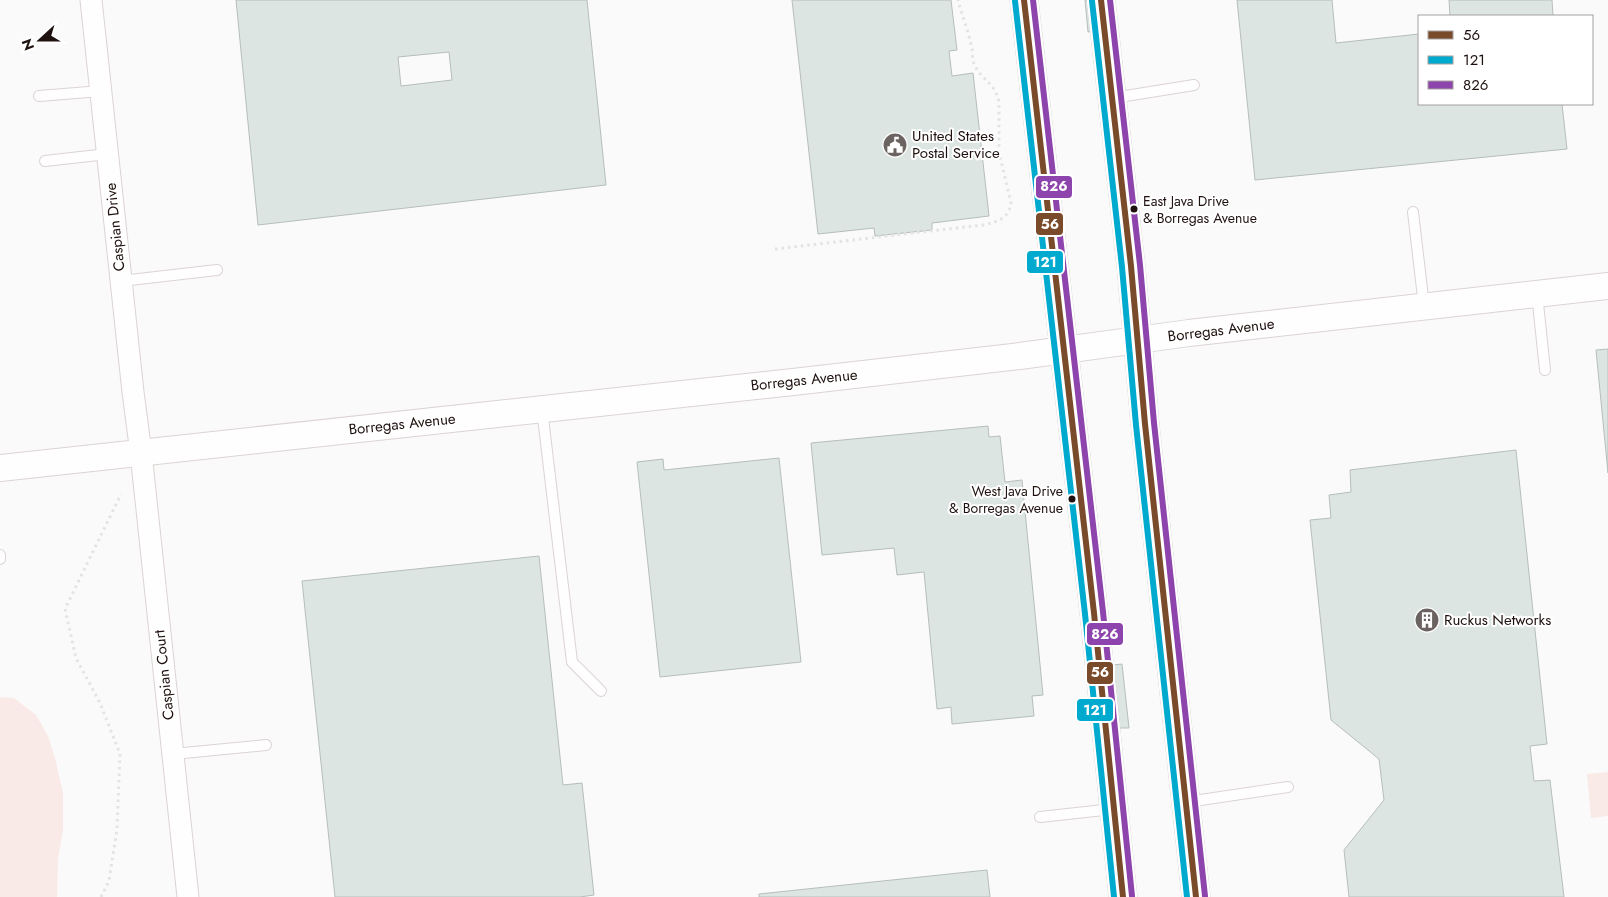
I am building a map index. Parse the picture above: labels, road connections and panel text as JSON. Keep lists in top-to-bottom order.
{
  "streets": {
    "street": ["Caspian Drive", "Borregas Avenue", "Caspian Court"]
  },
  "crossings": [
    ["Caspian Drive", "Borregas Avenue"],
    ["Caspian Drive", "Caspian Court"],
    ["Borregas Avenue", "Caspian Court"]
  ],
  "places": {
    "public building": ["United States Postal Service"],
    "other": ["East Java Drive & Borregas Avenue", "West Java Drive & Borregas Avenue"],
    "building": ["Ruckus Networks"]
  },
  "lines": ["transit line 56", "transit line 826", "transit line 121"],
  "legend": ["56", "121", "826"],
  "north": "left"
}
